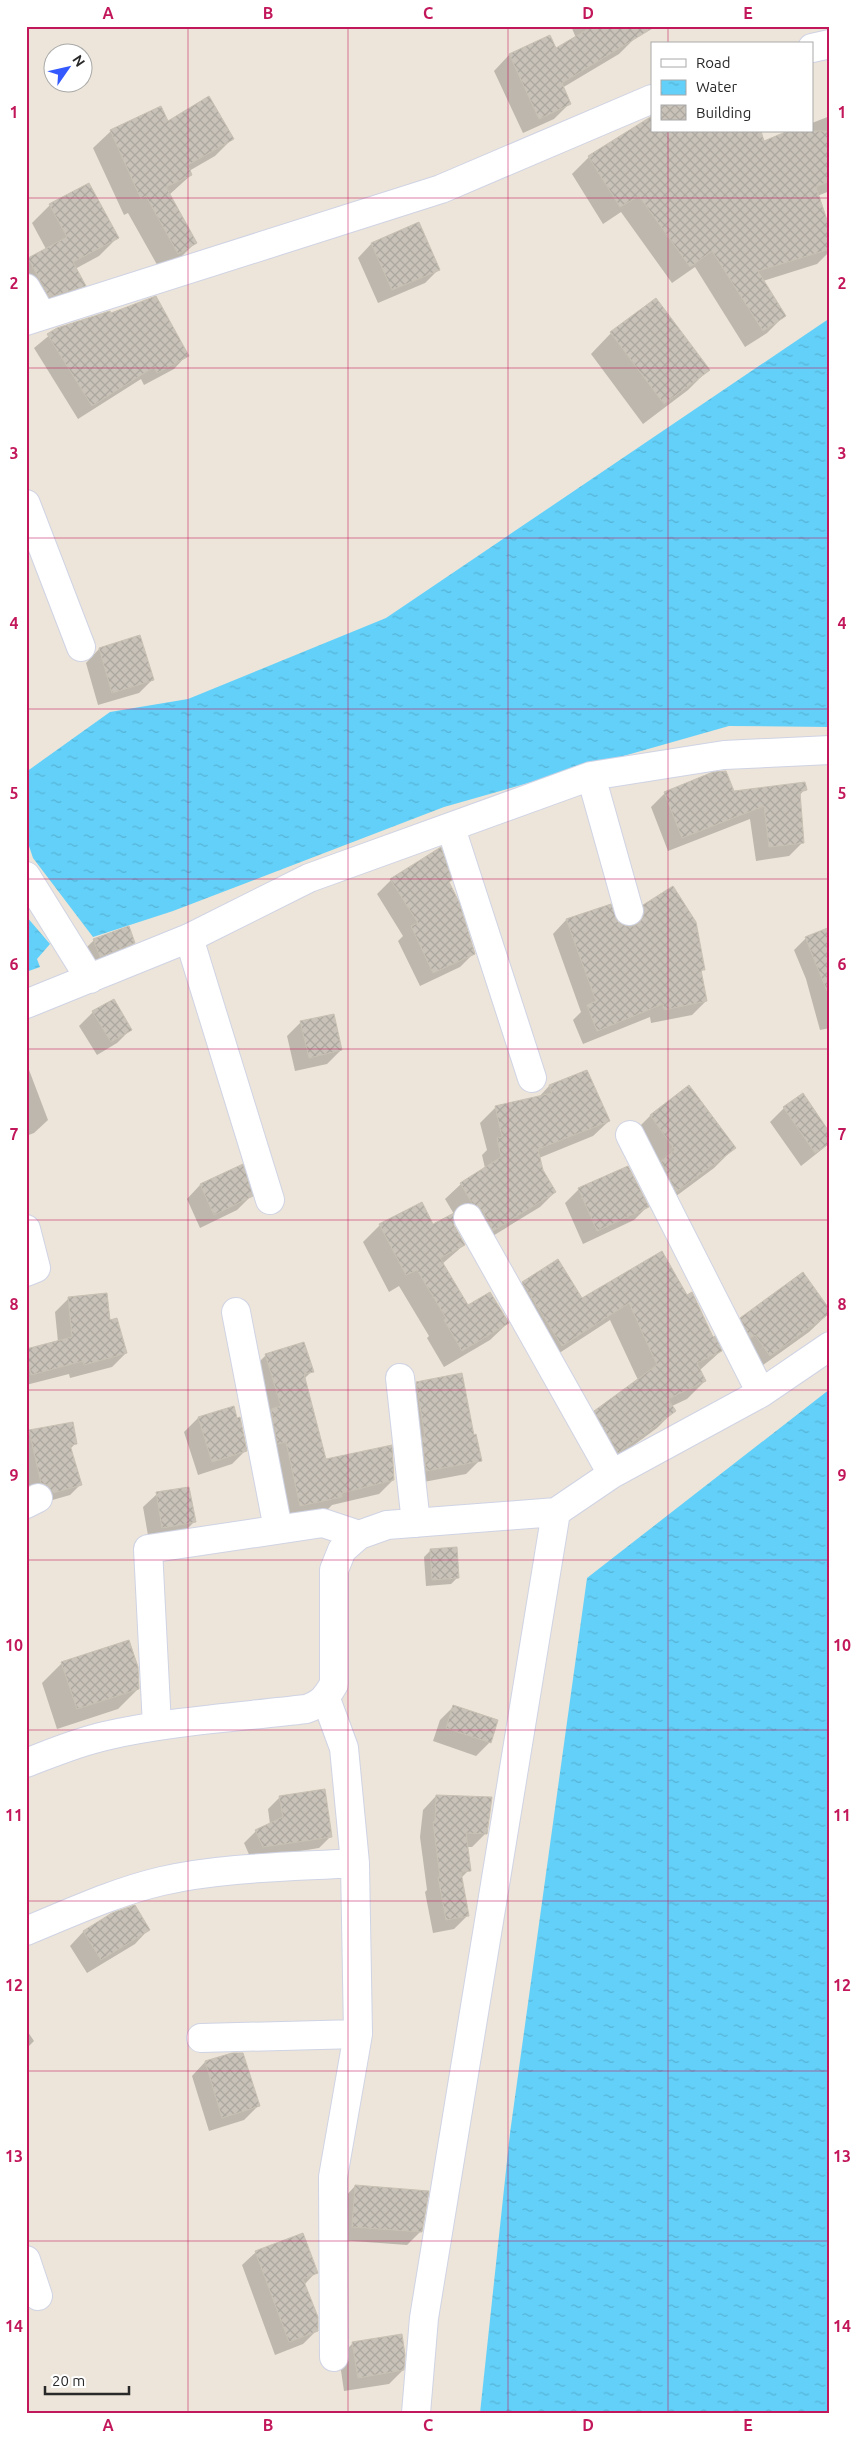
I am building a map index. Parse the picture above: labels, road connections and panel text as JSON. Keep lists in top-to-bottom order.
{
  "legend": ["Road", "Water", "Building"],
  "scale_bar": "20 m",
  "north": "top right",
  "grid": {
    "columns": [
      "A",
      "B",
      "C",
      "D",
      "E"
    ],
    "rows": [
      "1",
      "2",
      "3",
      "4",
      "5",
      "6",
      "7",
      "8",
      "9",
      "10",
      "11",
      "12",
      "13",
      "14"
    ]
  }
}
